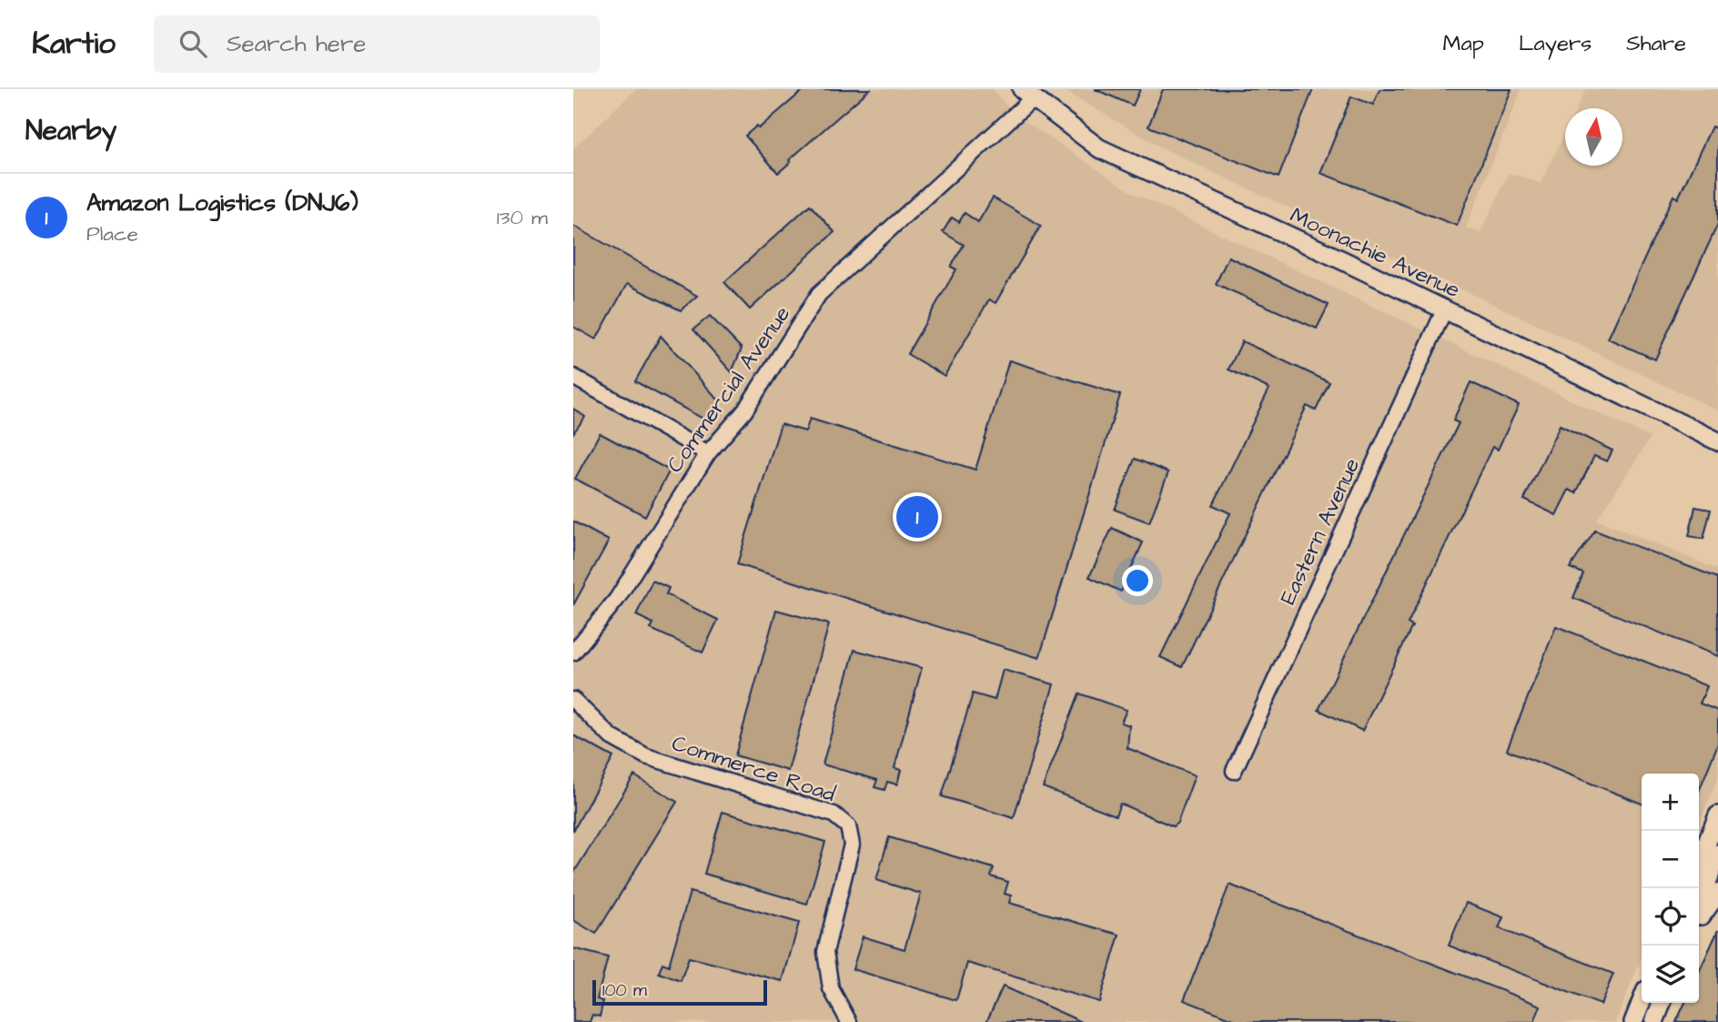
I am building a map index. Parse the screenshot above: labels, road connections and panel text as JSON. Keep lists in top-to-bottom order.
{
  "streets": {
    "main road": ["Moonachie Avenue"],
    "street": ["Commercial Avenue", "Eastern Avenue", "Commerce Road"]
  },
  "crossings": [
    ["Moonachie Avenue", "Commercial Avenue"],
    ["Moonachie Avenue", "Eastern Avenue"]
  ],
  "scale_bar": "100 m",
  "north": "top",
  "page": {
    "header": "Kartio",
    "search": "Search here",
    "nav": ["Map", "Layers", "Share"],
    "heading": "Nearby",
    "list": [
      {
        "mark": "1",
        "name": "Amazon Logistics (DNJ6)",
        "note": "Place",
        "value": "130 m"
      }
    ],
    "pins": "1",
    "map_buttons": ["+", "−"],
    "scale": "100 m"
  }
}
